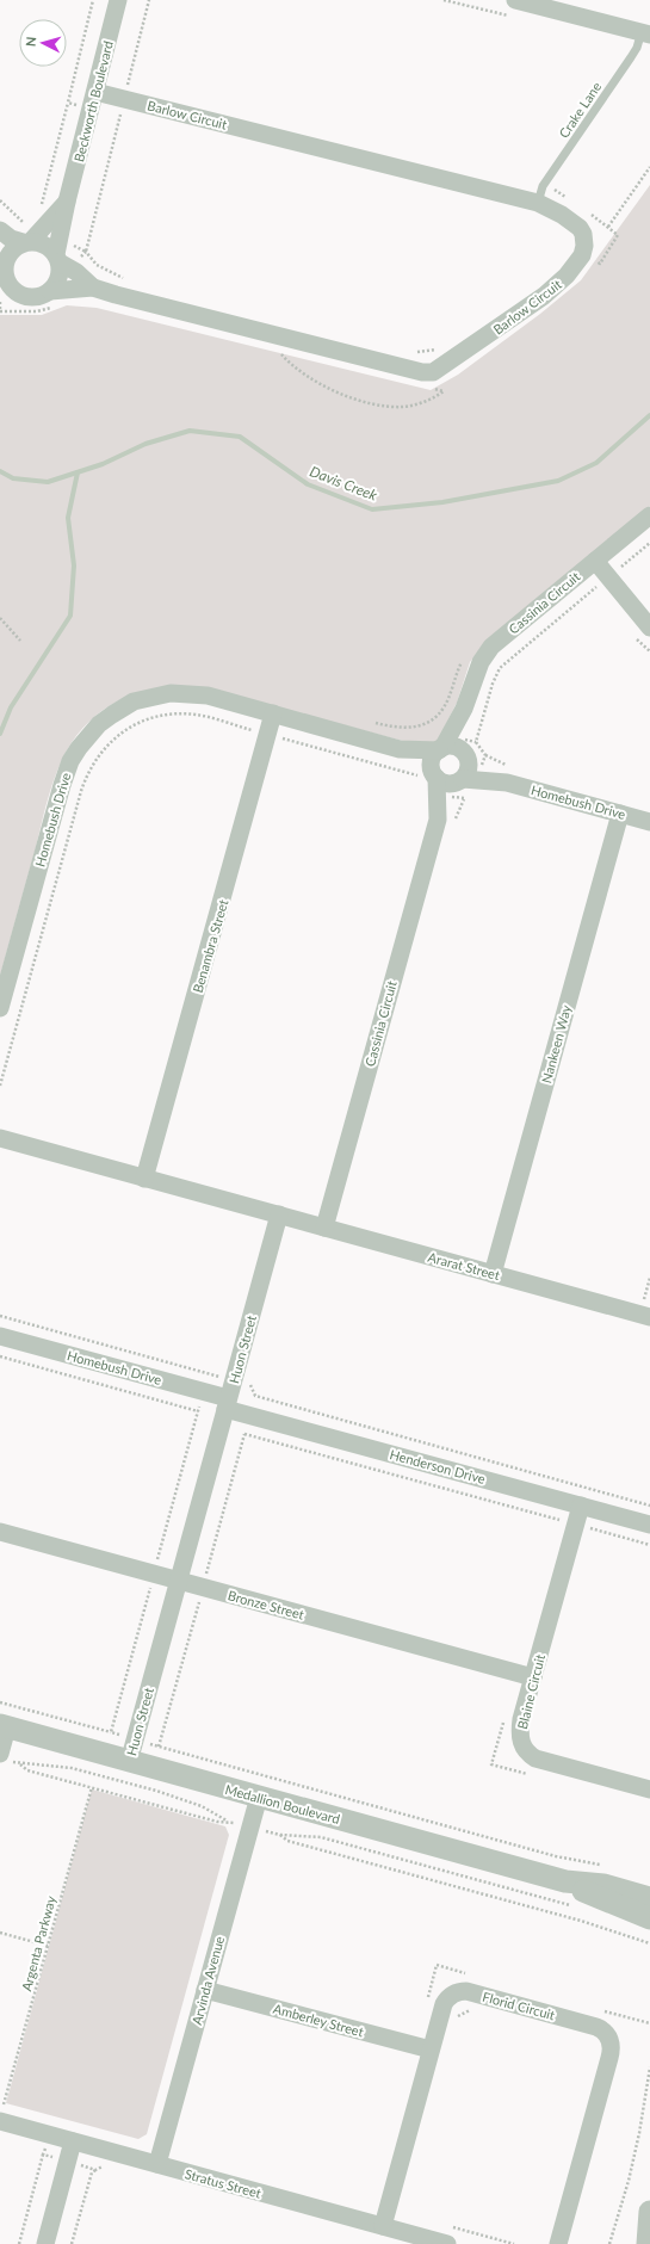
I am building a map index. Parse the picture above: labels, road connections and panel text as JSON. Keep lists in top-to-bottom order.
{
  "streets": {
    "street": [
      "Beckworth Boulevard",
      "Barlow Circuit",
      "Cassinia Circuit",
      "Homebush Drive",
      "Benambra Street",
      "Nankeen Way",
      "Ararat Street",
      "Huon Street",
      "Henderson Drive",
      "Bronze Street",
      "Blaine Circuit",
      "Medallion Boulevard",
      "Arvinda Avenue",
      "Florid Circuit",
      "Amberley Street",
      "Stratus Street"
    ],
    "lane": ["Crake Lane"],
    "path": ["Argenta Parkway"]
  },
  "crossings": [
    ["Beckworth Boulevard", "Barlow Circuit"],
    ["Crake Lane", "Barlow Circuit"],
    ["Cassinia Circuit", "Homebush Drive"],
    ["Cassinia Circuit", "Ararat Street"],
    ["Homebush Drive", "Benambra Street"],
    ["Homebush Drive", "Nankeen Way"],
    ["Homebush Drive", "Huon Street"],
    ["Homebush Drive", "Henderson Drive"],
    ["Nankeen Way", "Ararat Street"],
    ["Ararat Street", "Huon Street"],
    ["Huon Street", "Henderson Drive"],
    ["Huon Street", "Bronze Street"],
    ["Huon Street", "Medallion Boulevard"],
    ["Henderson Drive", "Blaine Circuit"],
    ["Bronze Street", "Blaine Circuit"],
    ["Medallion Boulevard", "Arvinda Avenue"],
    ["Argenta Parkway", "Stratus Street"],
    ["Arvinda Avenue", "Amberley Street"],
    ["Arvinda Avenue", "Stratus Street"],
    ["Florid Circuit", "Amberley Street"],
    ["Florid Circuit", "Stratus Street"]
  ],
  "water": ["Davis Creek"],
  "north": "left"
}
